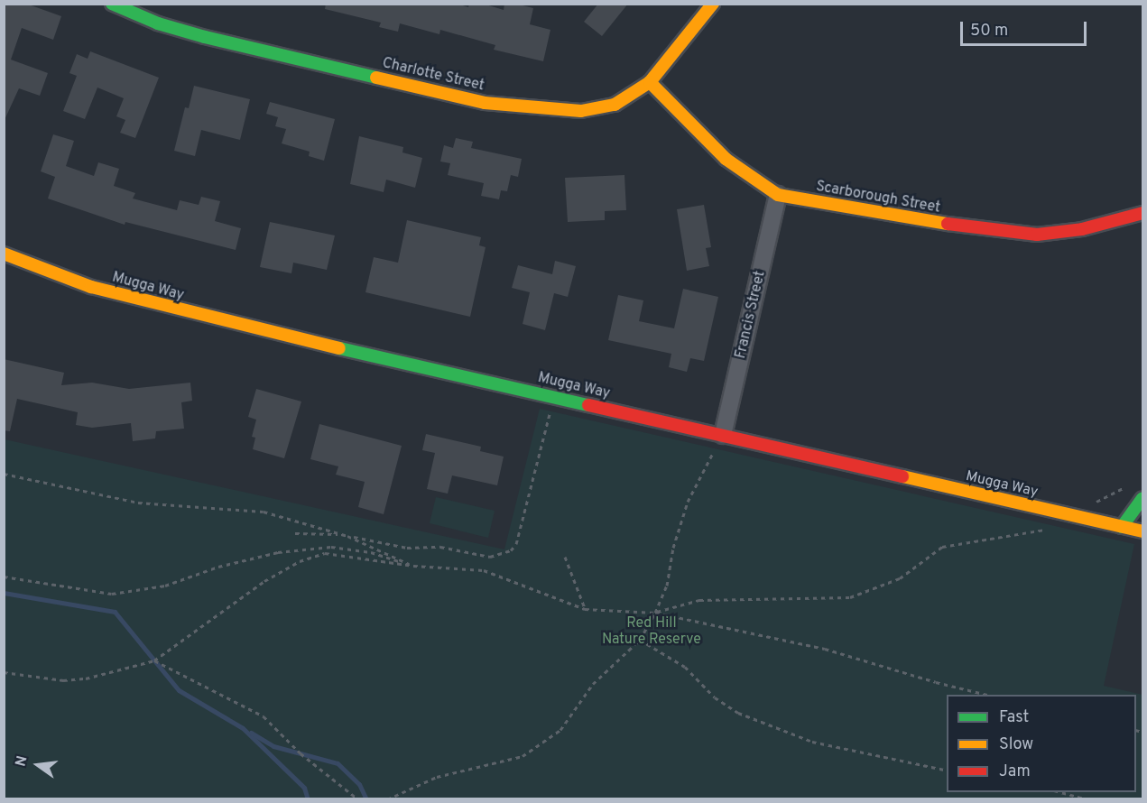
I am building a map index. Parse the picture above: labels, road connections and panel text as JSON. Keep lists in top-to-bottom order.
{
  "streets": {
    "street": [
      "Charlotte Street",
      "Scarborough Street",
      "Mugga Way",
      "Francis Street"
    ]
  },
  "crossings": [
    ["Charlotte Street", "Scarborough Street"],
    ["Scarborough Street", "Francis Street"],
    ["Mugga Way", "Francis Street"]
  ],
  "parks": ["Red Hill Nature Reserve"],
  "legend": ["Fast", "Slow", "Jam"],
  "scale_bar": "50 m",
  "north": "left"
}
